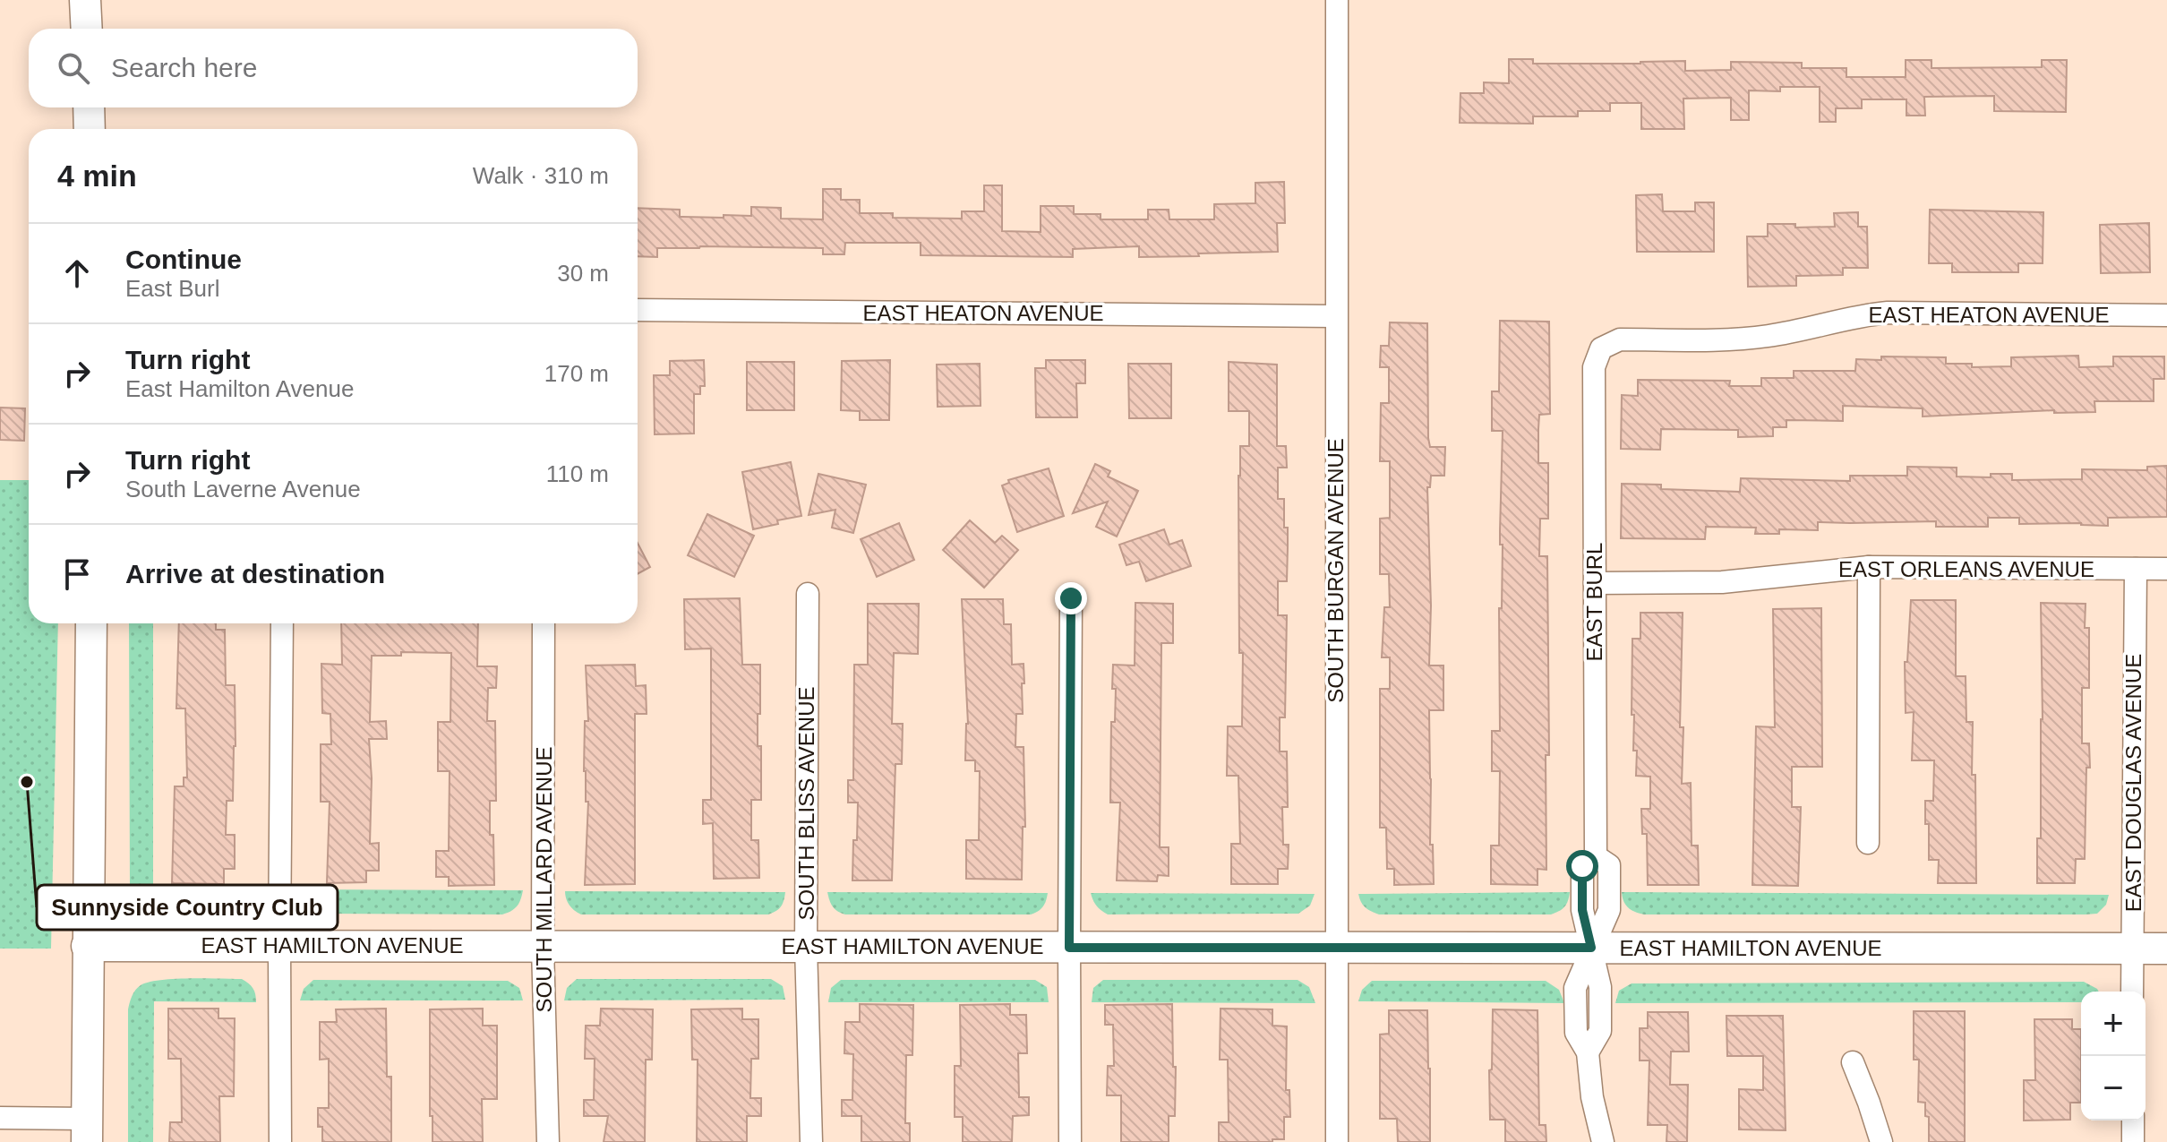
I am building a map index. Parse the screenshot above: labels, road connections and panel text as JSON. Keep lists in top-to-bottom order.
{
  "streets": {
    "street": [
      "EAST HEATON AVENUE",
      "EAST ORLEANS AVENUE",
      "SOUTH BURGAN AVENUE",
      "EAST BURL",
      "EAST DOUGLAS AVENUE",
      "SOUTH BLISS AVENUE",
      "SOUTH MILLARD AVENUE",
      "EAST HAMILTON AVENUE"
    ]
  },
  "crossings": [
    ["EAST HEATON AVENUE", "SOUTH BURGAN AVENUE"],
    ["EAST HEATON AVENUE", "EAST BURL"],
    ["EAST ORLEANS AVENUE", "EAST BURL"],
    ["EAST ORLEANS AVENUE", "EAST DOUGLAS AVENUE"],
    ["SOUTH BURGAN AVENUE", "EAST HAMILTON AVENUE"],
    ["EAST BURL", "EAST HAMILTON AVENUE"],
    ["EAST DOUGLAS AVENUE", "EAST HAMILTON AVENUE"],
    ["SOUTH BLISS AVENUE", "EAST HAMILTON AVENUE"],
    ["SOUTH MILLARD AVENUE", "EAST HAMILTON AVENUE"]
  ],
  "places": ["Sunnyside Country Club"],
  "page": {
    "search": "Search here",
    "heading": ["4 min", "Walk · 310 m"],
    "list": [
      ["Continue", "East Burl", "30 m"],
      ["Turn right", "East Hamilton Avenue", "170 m"],
      ["Turn right", "South Laverne Avenue", "110 m"],
      "Arrive at destination"
    ],
    "map_buttons": ["+", "−"]
  }
}
